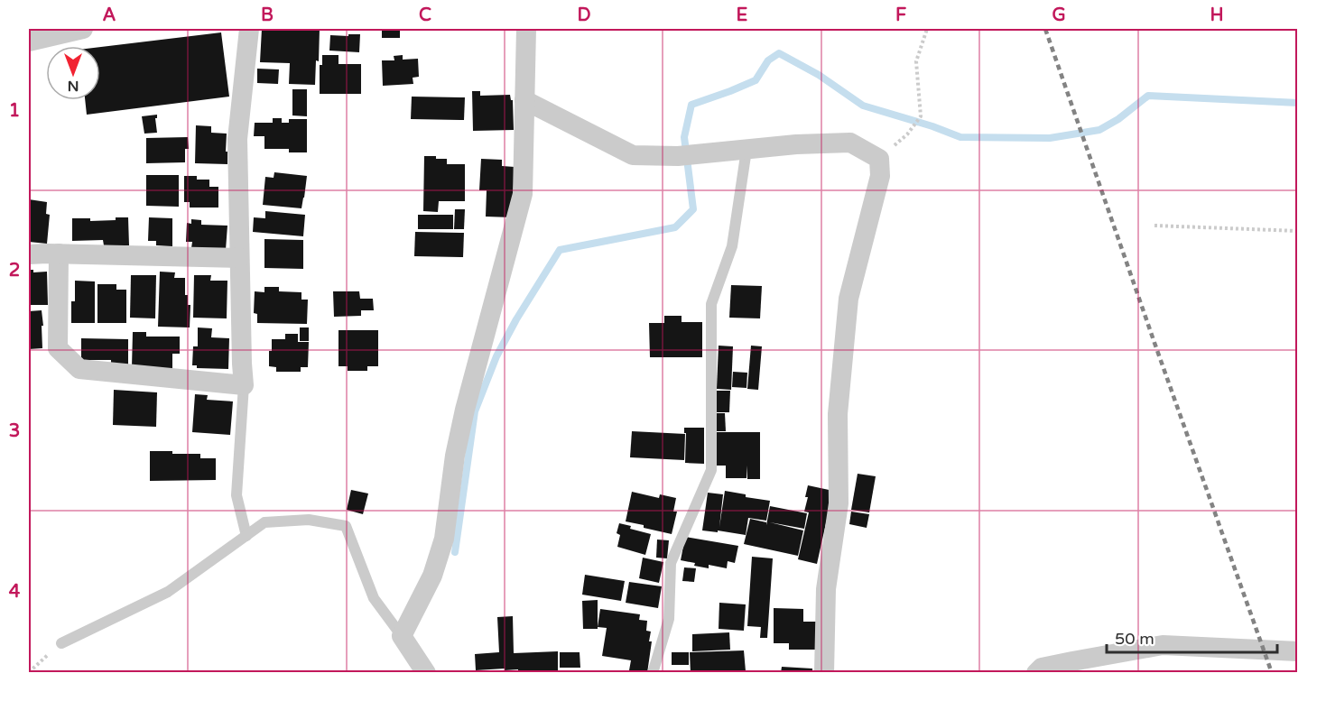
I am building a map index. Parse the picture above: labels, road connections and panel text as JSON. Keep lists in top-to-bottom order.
{
  "scale_bar": "50 m",
  "north": "bottom",
  "grid": {
    "columns": [
      "A",
      "B",
      "C",
      "D",
      "E",
      "F",
      "G",
      "H"
    ],
    "rows": [
      "1",
      "2",
      "3",
      "4"
    ]
  }
}
